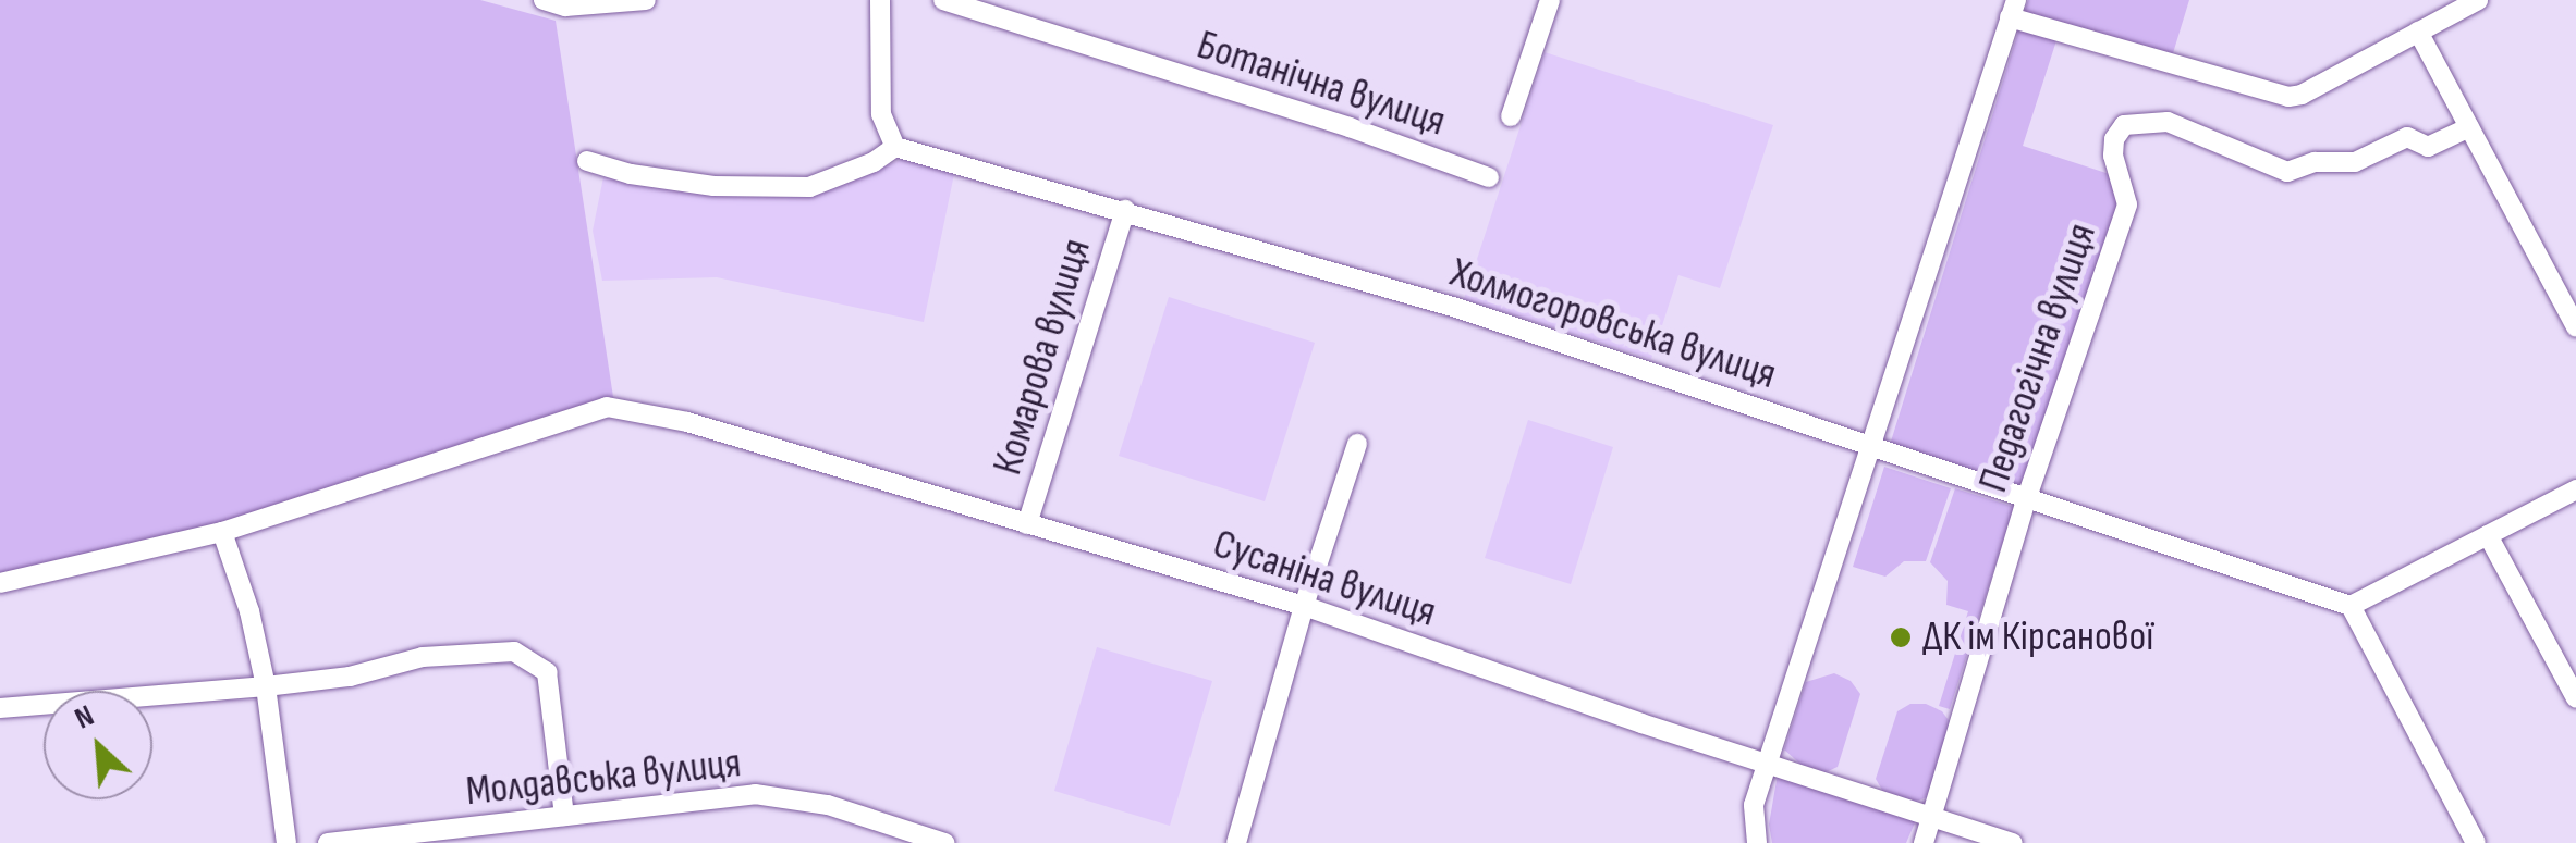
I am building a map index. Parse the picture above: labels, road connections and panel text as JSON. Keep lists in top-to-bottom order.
{
  "streets": {
    "street": [
      "Ботанічна вулиця",
      "Холмогоровська вулиця",
      "Комарова вулиця",
      "Педагогічна вулиця",
      "Сусаніна вулиця",
      "Молдавська вулиця"
    ]
  },
  "crossings": [
    ["Холмогоровська вулиця", "Комарова вулиця"],
    ["Холмогоровська вулиця", "Педагогічна вулиця"],
    ["Комарова вулиця", "Сусаніна вулиця"],
    ["Педагогічна вулиця", "Сусаніна вулиця"]
  ],
  "places": ["ДК ім Кірсанової"],
  "north": "top left"
}
